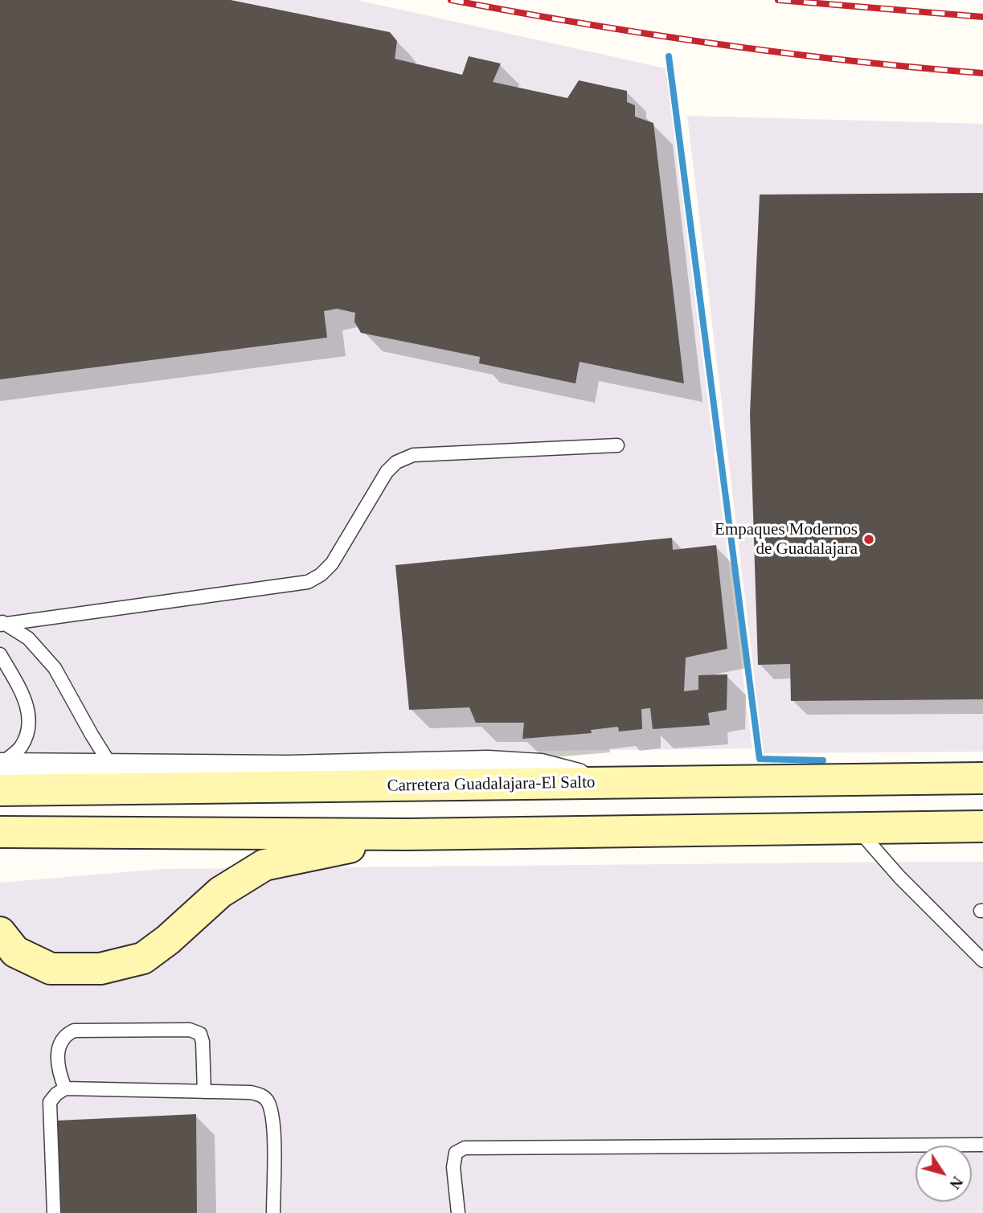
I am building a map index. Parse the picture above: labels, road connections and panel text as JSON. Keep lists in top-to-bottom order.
{
  "streets": {
    "main road": ["Carretera Guadalajara-El Salto"]
  },
  "places": ["Empaques Modernos de Guadalajara"],
  "north": "bottom right"
}
